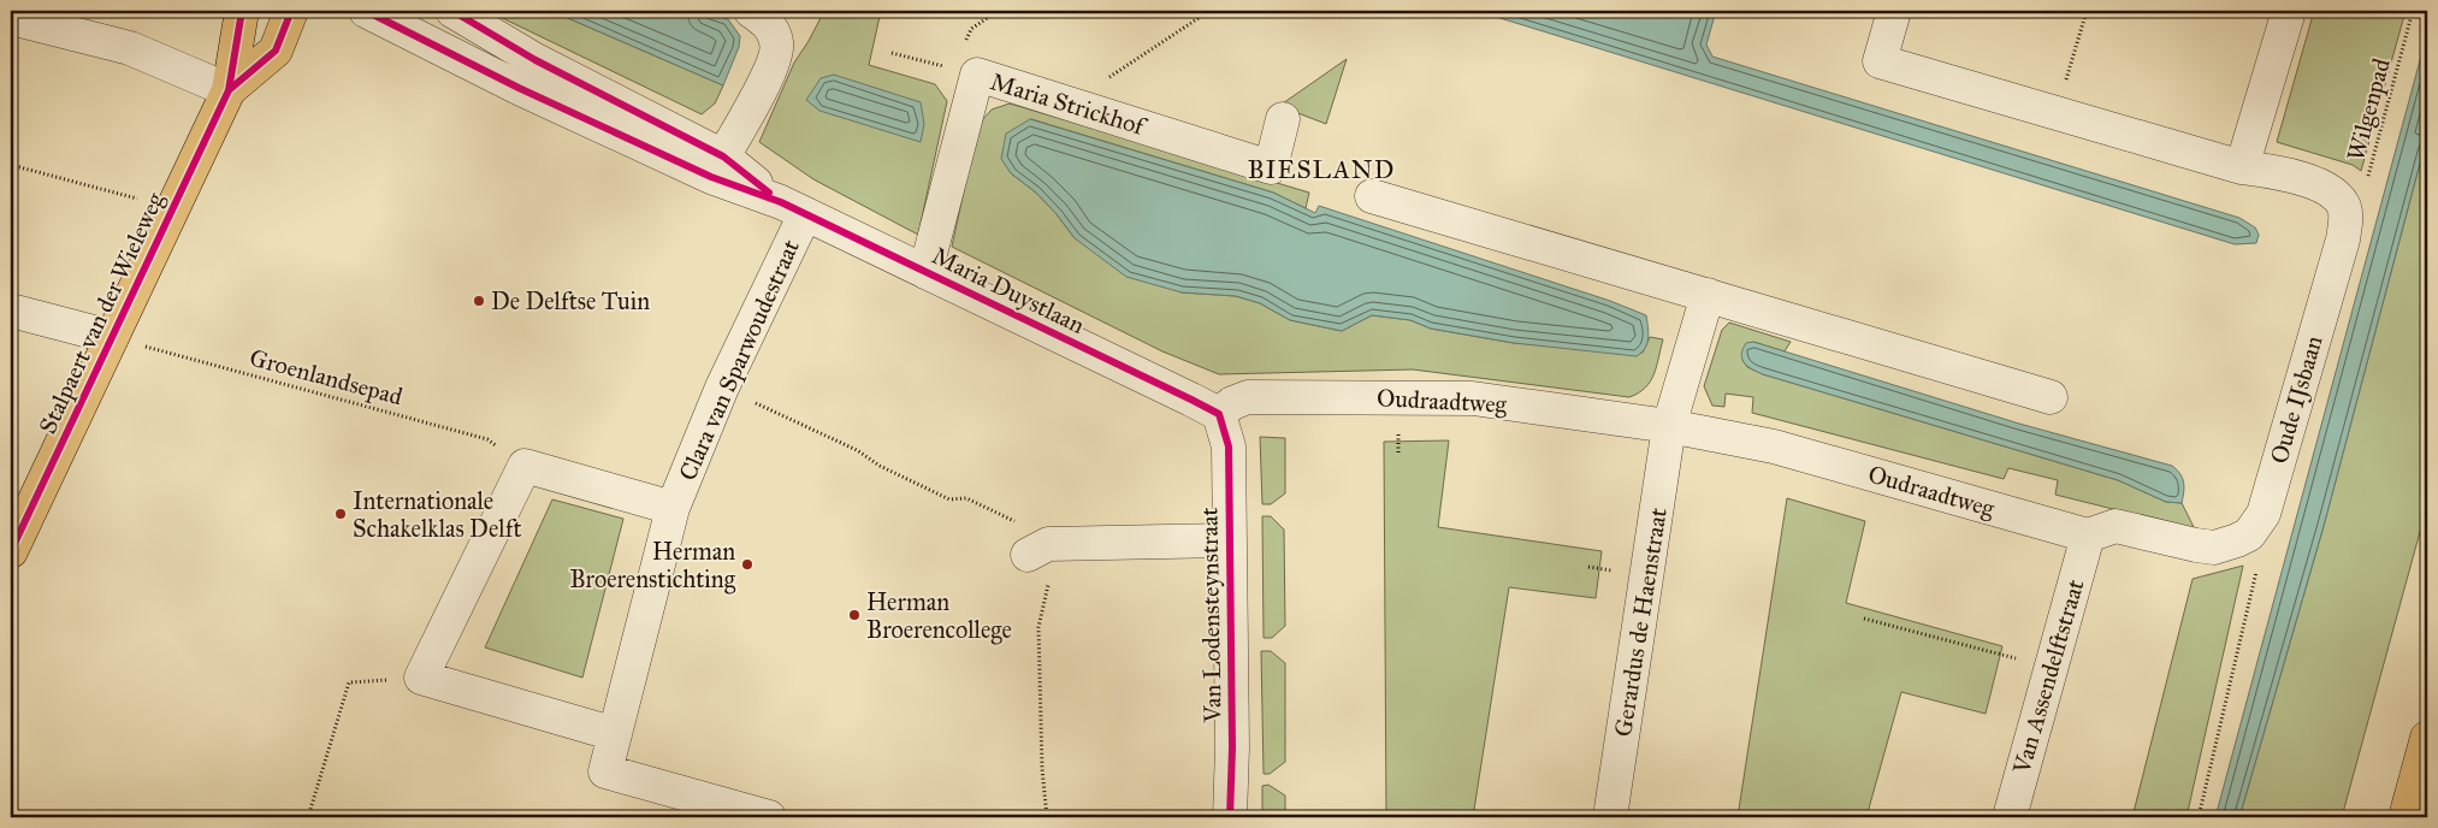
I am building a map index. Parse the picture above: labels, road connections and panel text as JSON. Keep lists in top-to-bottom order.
{
  "streets": {
    "main road": ["Stalpaert van der Wieleweg"],
    "street": [
      "Maria Strickhof",
      "Maria Duystlaan",
      "Clara van Sparwoudestraat",
      "Oude IJsbaan",
      "Oudraadtweg",
      "Van Lodensteynstraat",
      "Gerardus de Haenstraat",
      "Van Assendelftstraat"
    ],
    "path": ["Wilgenpad", "Groenlandsepad"]
  },
  "crossings": [
    ["Maria Strickhof", "Maria Duystlaan"],
    ["Wilgenpad", "Oude IJsbaan"],
    ["Maria Duystlaan", "Clara van Sparwoudestraat"],
    ["Maria Duystlaan", "Oudraadtweg"],
    ["Maria Duystlaan", "Van Lodensteynstraat"],
    ["Stalpaert van der Wieleweg", "Groenlandsepad"],
    ["Clara van Sparwoudestraat", "Groenlandsepad"],
    ["Oude IJsbaan", "Oudraadtweg"],
    ["Oude IJsbaan", "Van Assendelftstraat"],
    ["Oudraadtweg", "Van Lodensteynstraat"],
    ["Oudraadtweg", "Gerardus de Haenstraat"],
    ["Oudraadtweg", "Van Assendelftstraat"]
  ],
  "districts": ["BIESLAND"],
  "places": [
    "De Delftse Tuin",
    "Internationale Schakelklas Delft",
    "Herman Broerenstichting",
    "Herman Broerencollege"
  ]
}
